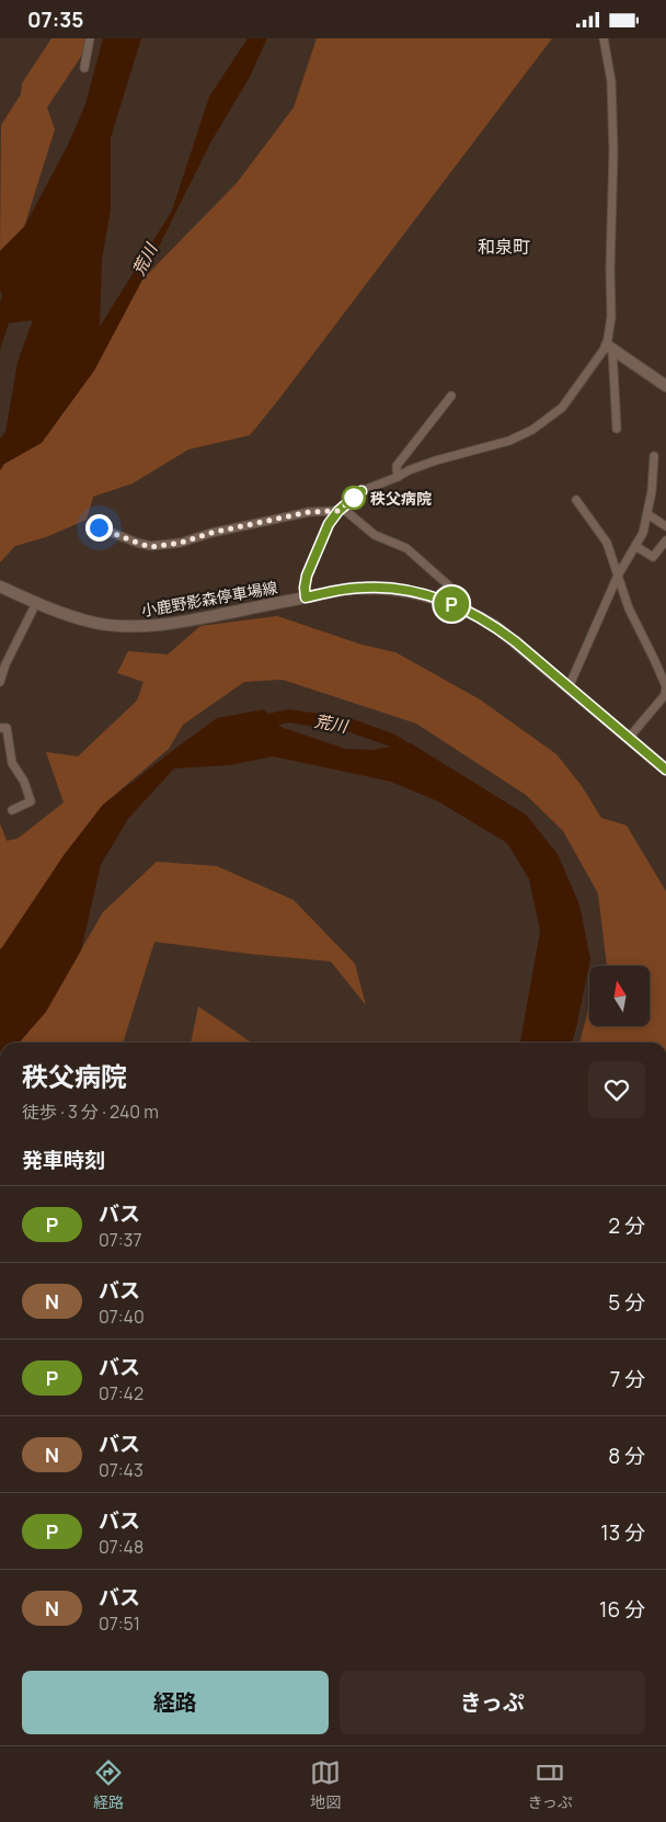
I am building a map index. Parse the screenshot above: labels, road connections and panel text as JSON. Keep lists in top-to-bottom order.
{
  "streets": {
    "main road": ["小鹿野影森停車場線"]
  },
  "districts": ["和泉町"],
  "water": ["荒川"],
  "places": ["秩父病院"],
  "lines": ["bus line P"],
  "north": "top",
  "page": {
    "status": "07:35",
    "on_map": "P",
    "heading": [
      ["秩父病院", "徒歩 · 3 分 · 240 m"],
      "発車時刻"
    ],
    "list": [
      {
        "mark": "P",
        "name": "バス",
        "note": "07:37",
        "value": "2 分"
      },
      {
        "mark": "N",
        "name": "バス",
        "note": "07:40",
        "value": "5 分"
      },
      {
        "mark": "P",
        "name": "バス",
        "note": "07:42",
        "value": "7 分"
      },
      {
        "mark": "N",
        "name": "バス",
        "note": "07:43",
        "value": "8 分"
      },
      {
        "mark": "P",
        "name": "バス",
        "note": "07:48",
        "value": "13 分"
      },
      {
        "mark": "N",
        "name": "バス",
        "note": "07:51",
        "value": "16 分"
      }
    ],
    "buttons": ["経路", "きっぷ"],
    "tabs": ["経路", "地図", "きっぷ"]
  }
}
